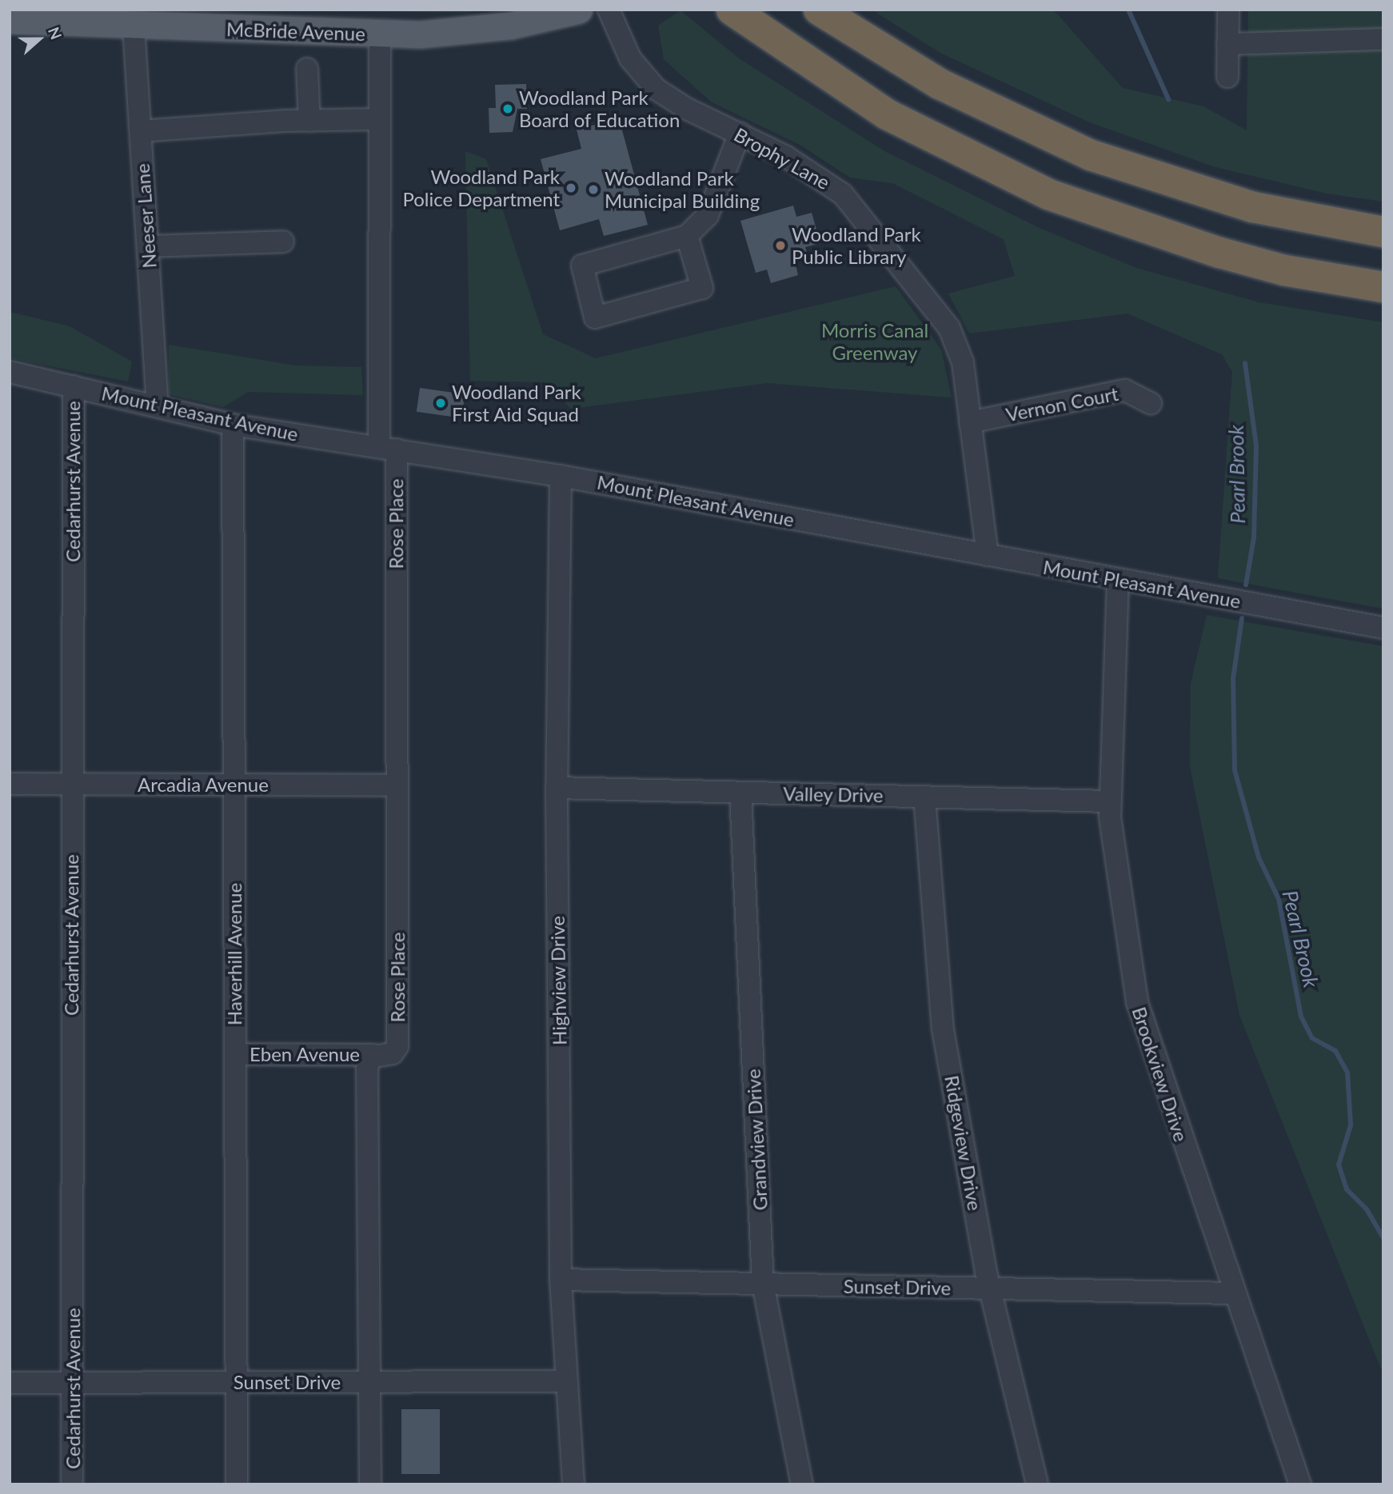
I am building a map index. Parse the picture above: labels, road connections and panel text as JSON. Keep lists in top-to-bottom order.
{
  "streets": {
    "main road": ["McBride Avenue"],
    "street": [
      "Brophy Lane",
      "Neeser Lane",
      "Vernon Court",
      "Mount Pleasant Avenue",
      "Cedarhurst Avenue",
      "Rose Place",
      "Arcadia Avenue",
      "Valley Drive",
      "Haverhill Avenue",
      "Highview Drive",
      "Eben Avenue",
      "Brookview Drive",
      "Grandview Drive",
      "Ridgeview Drive",
      "Sunset Drive"
    ]
  },
  "crossings": [
    ["McBride Avenue", "Neeser Lane"],
    ["McBride Avenue", "Rose Place"],
    ["Brophy Lane", "Vernon Court"],
    ["Brophy Lane", "Mount Pleasant Avenue"],
    ["Neeser Lane", "Mount Pleasant Avenue"],
    ["Mount Pleasant Avenue", "Cedarhurst Avenue"],
    ["Mount Pleasant Avenue", "Rose Place"],
    ["Mount Pleasant Avenue", "Haverhill Avenue"],
    ["Mount Pleasant Avenue", "Highview Drive"],
    ["Mount Pleasant Avenue", "Brookview Drive"],
    ["Cedarhurst Avenue", "Arcadia Avenue"],
    ["Cedarhurst Avenue", "Sunset Drive"],
    ["Rose Place", "Arcadia Avenue"],
    ["Rose Place", "Eben Avenue"],
    ["Arcadia Avenue", "Haverhill Avenue"],
    ["Valley Drive", "Highview Drive"],
    ["Valley Drive", "Brookview Drive"],
    ["Valley Drive", "Grandview Drive"],
    ["Valley Drive", "Ridgeview Drive"],
    ["Haverhill Avenue", "Eben Avenue"],
    ["Haverhill Avenue", "Sunset Drive"],
    ["Highview Drive", "Sunset Drive"],
    ["Brookview Drive", "Sunset Drive"],
    ["Grandview Drive", "Sunset Drive"],
    ["Ridgeview Drive", "Sunset Drive"]
  ],
  "water": ["Pearl Brook"],
  "parks": ["Morris Canal Greenway"],
  "places": [
    "Woodland Park Board of Education",
    "Woodland Park Police Department",
    "Woodland Park Municipal Building",
    "Woodland Park Public Library",
    "Woodland Park First Aid Squad"
  ],
  "north": "right"
}
